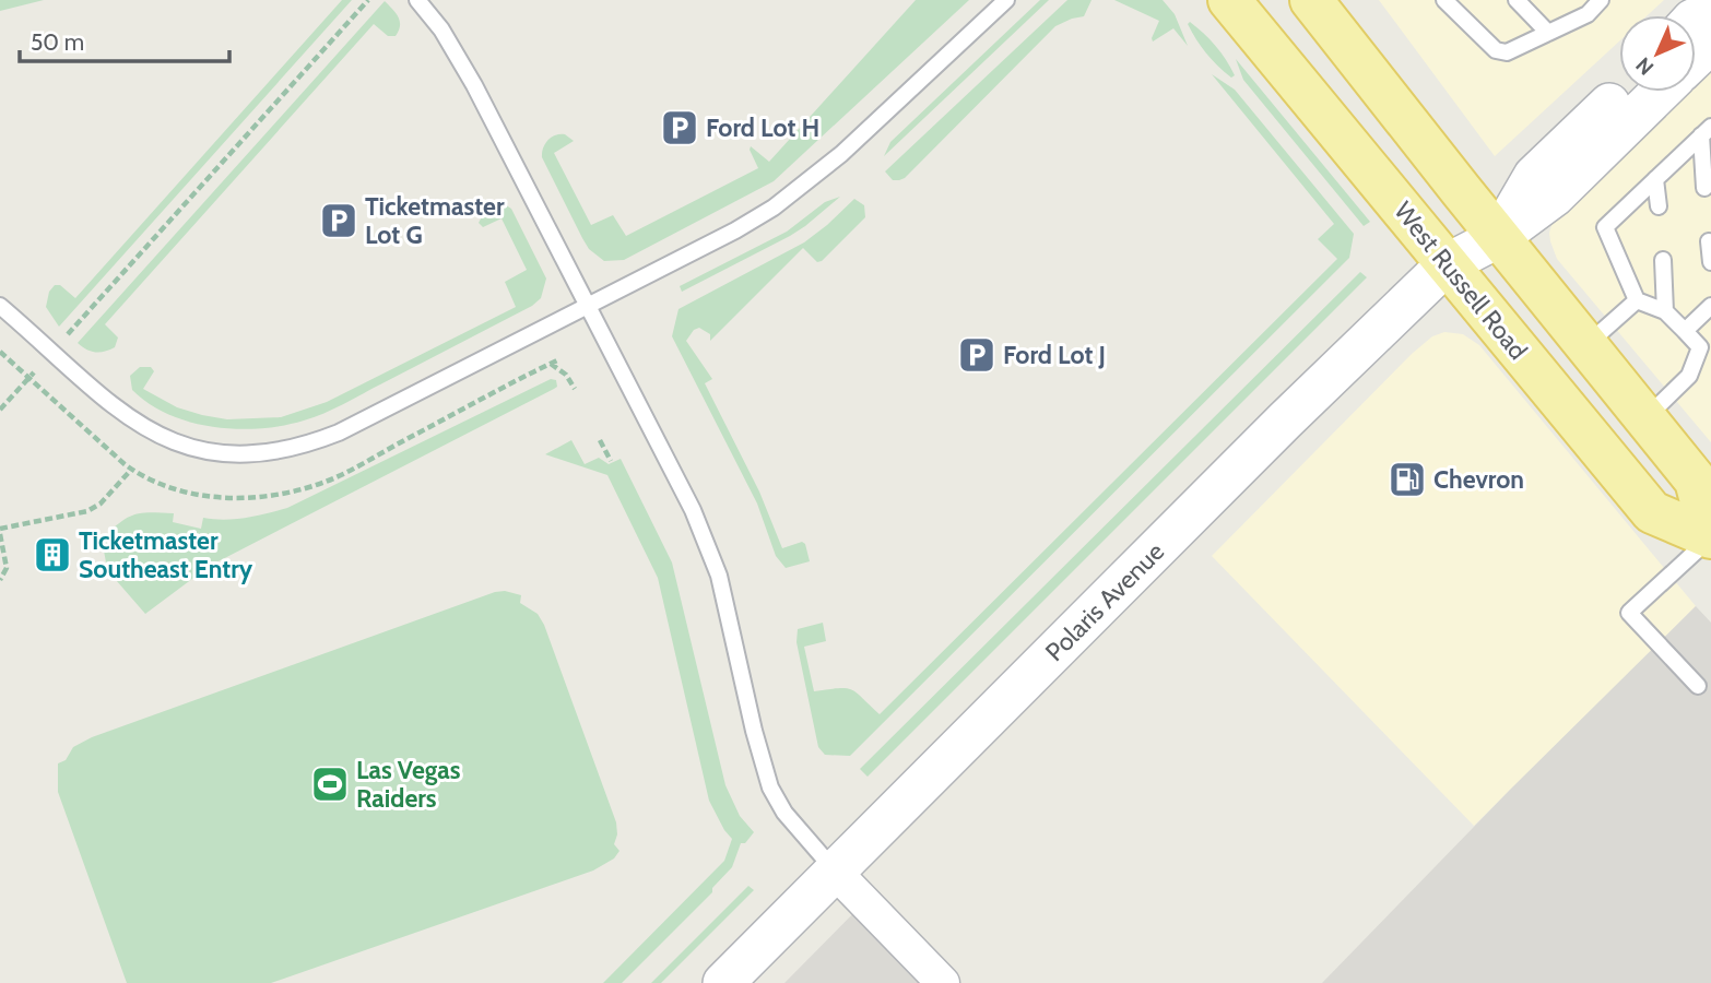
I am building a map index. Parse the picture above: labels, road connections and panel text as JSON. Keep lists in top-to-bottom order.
{
  "streets": {
    "main road": ["West Russell Road"],
    "street": ["Polaris Avenue"]
  },
  "crossings": [
    ["West Russell Road", "Polaris Avenue"]
  ],
  "places": {
    "parking": ["Ford Lot H", "Ticketmaster Lot G", "Ford Lot J"],
    "fuel station": ["Chevron"],
    "building": ["Ticketmaster Southeast Entry"],
    "sports": ["Las Vegas Raiders"]
  },
  "scale_bar": "50 m",
  "north": "bottom left"
}
